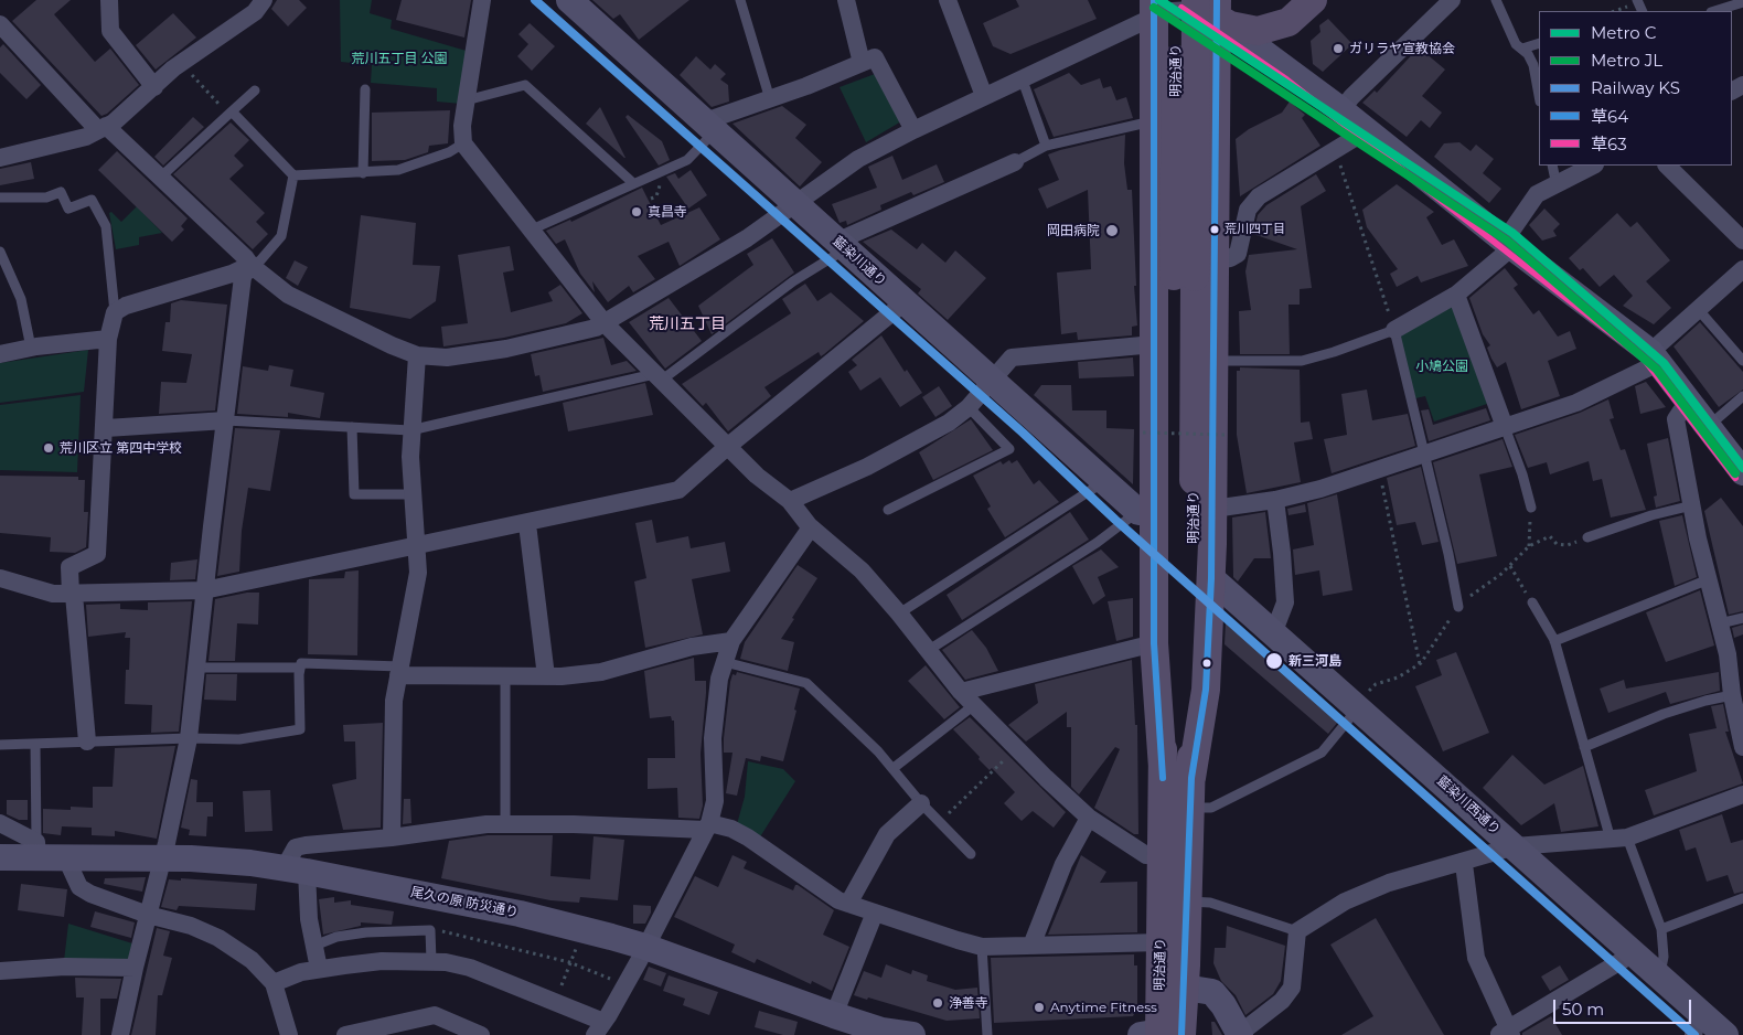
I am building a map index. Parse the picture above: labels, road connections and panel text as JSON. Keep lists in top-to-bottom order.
{
  "streets": {
    "main road": ["明治通り"],
    "street": ["藍染川通り", "藍染川西通り", "尾久の原 防災通り"]
  },
  "districts": ["荒川五丁目"],
  "parks": ["荒川五丁目 公園", "小鳩公園"],
  "places": [
    "ガリラヤ宣教協会",
    "真昌寺",
    "荒川四丁目",
    "岡田病院",
    "荒川区立 第四中学校",
    "新三河島",
    "浄善寺",
    "Anytime Fitness"
  ],
  "lines": [
    "metro line C",
    "rail line KS",
    "transit line 草64",
    "metro line JL",
    "transit line 草63"
  ],
  "legend": [
    "Metro C",
    "Metro JL",
    "Railway KS",
    "草64",
    "草63"
  ],
  "scale_bar": "50 m"
}
